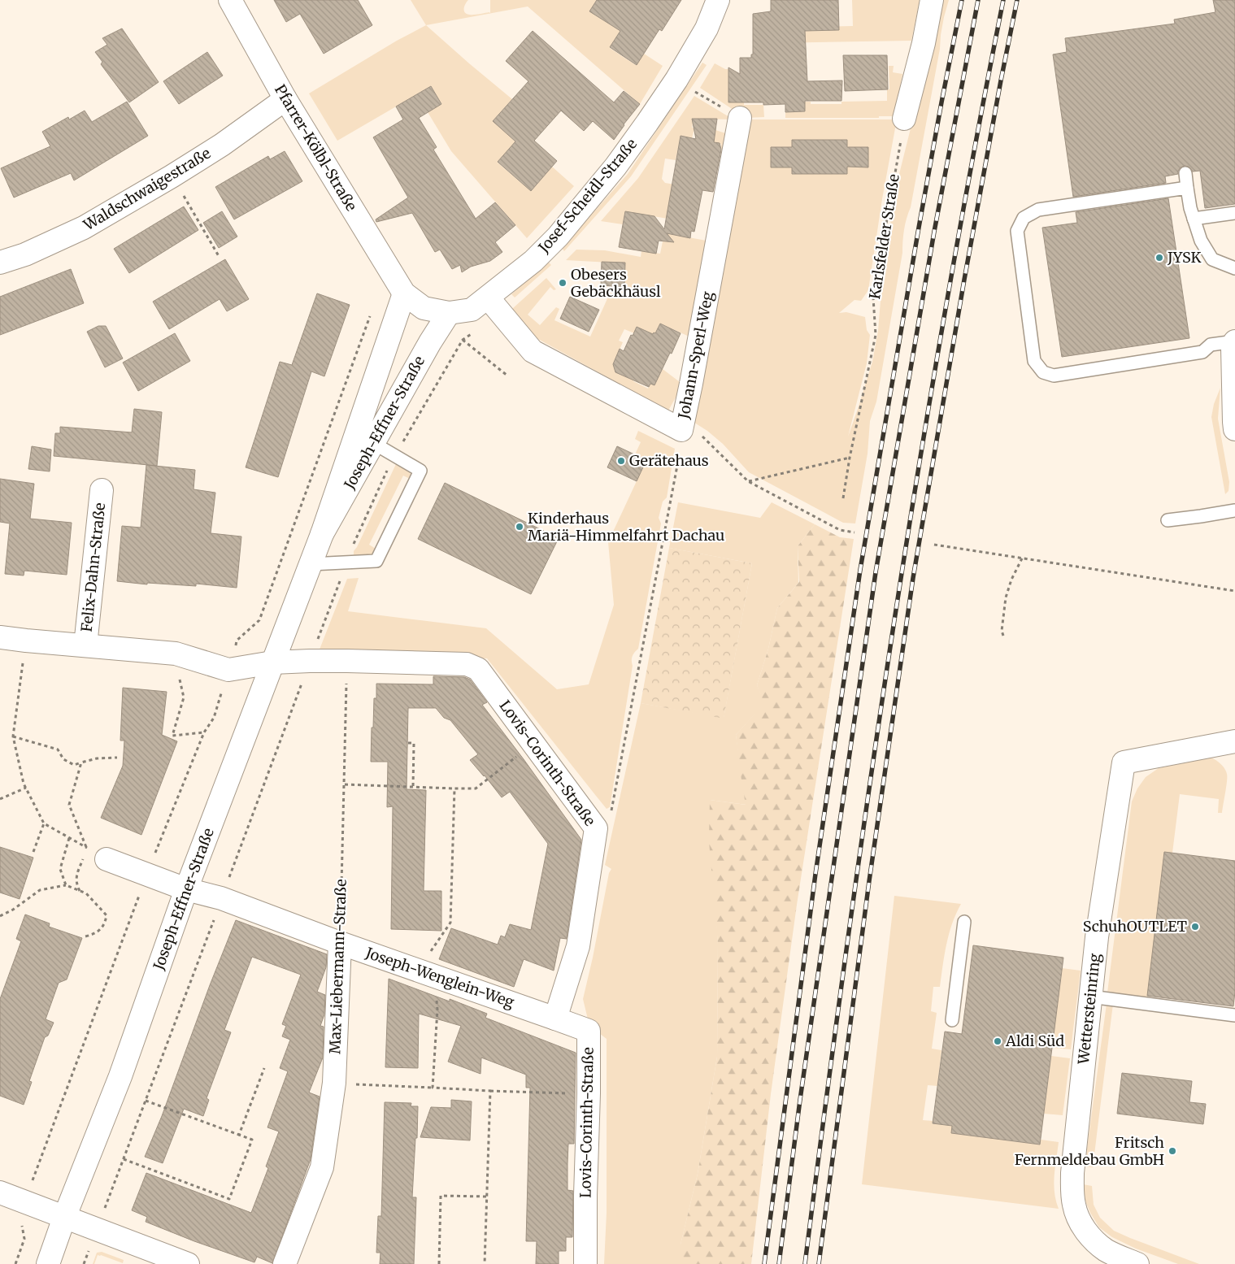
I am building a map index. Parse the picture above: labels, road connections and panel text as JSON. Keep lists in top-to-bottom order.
{
  "streets": {
    "street": [
      "Pfarrer-Kölbl-Straße",
      "Waldschwaigestraße",
      "Josef-Scheidl-Straße",
      "Johann-Sperl-Weg",
      "Joseph-Effner-Straße",
      "Felix-Dahn-Straße",
      "Lovis-Corinth-Straße",
      "Max-Liebermann-Straße",
      "Joseph-Wenglein-Weg",
      "Wettersteinring"
    ],
    "path": ["Karlsfelder Straße"]
  },
  "crossings": [
    ["Pfarrer-Kölbl-Straße", "Waldschwaigestraße"],
    ["Pfarrer-Kölbl-Straße", "Josef-Scheidl-Straße"],
    ["Pfarrer-Kölbl-Straße", "Joseph-Effner-Straße"],
    ["Josef-Scheidl-Straße", "Johann-Sperl-Weg"],
    ["Josef-Scheidl-Straße", "Joseph-Effner-Straße"],
    ["Joseph-Effner-Straße", "Felix-Dahn-Straße"],
    ["Joseph-Effner-Straße", "Lovis-Corinth-Straße"],
    ["Joseph-Effner-Straße", "Joseph-Wenglein-Weg"],
    ["Felix-Dahn-Straße", "Lovis-Corinth-Straße"],
    ["Lovis-Corinth-Straße", "Max-Liebermann-Straße"],
    ["Lovis-Corinth-Straße", "Joseph-Wenglein-Weg"],
    ["Max-Liebermann-Straße", "Joseph-Wenglein-Weg"]
  ],
  "places": [
    "JYSK",
    "Obesers Gebäckhäusl",
    "Gerätehaus",
    "Kinderhaus Mariä-Himmelfahrt Dachau",
    "SchuhOUTLET",
    "Aldi Süd",
    "Fritsch Fernmeldebau GmbH"
  ]
}
